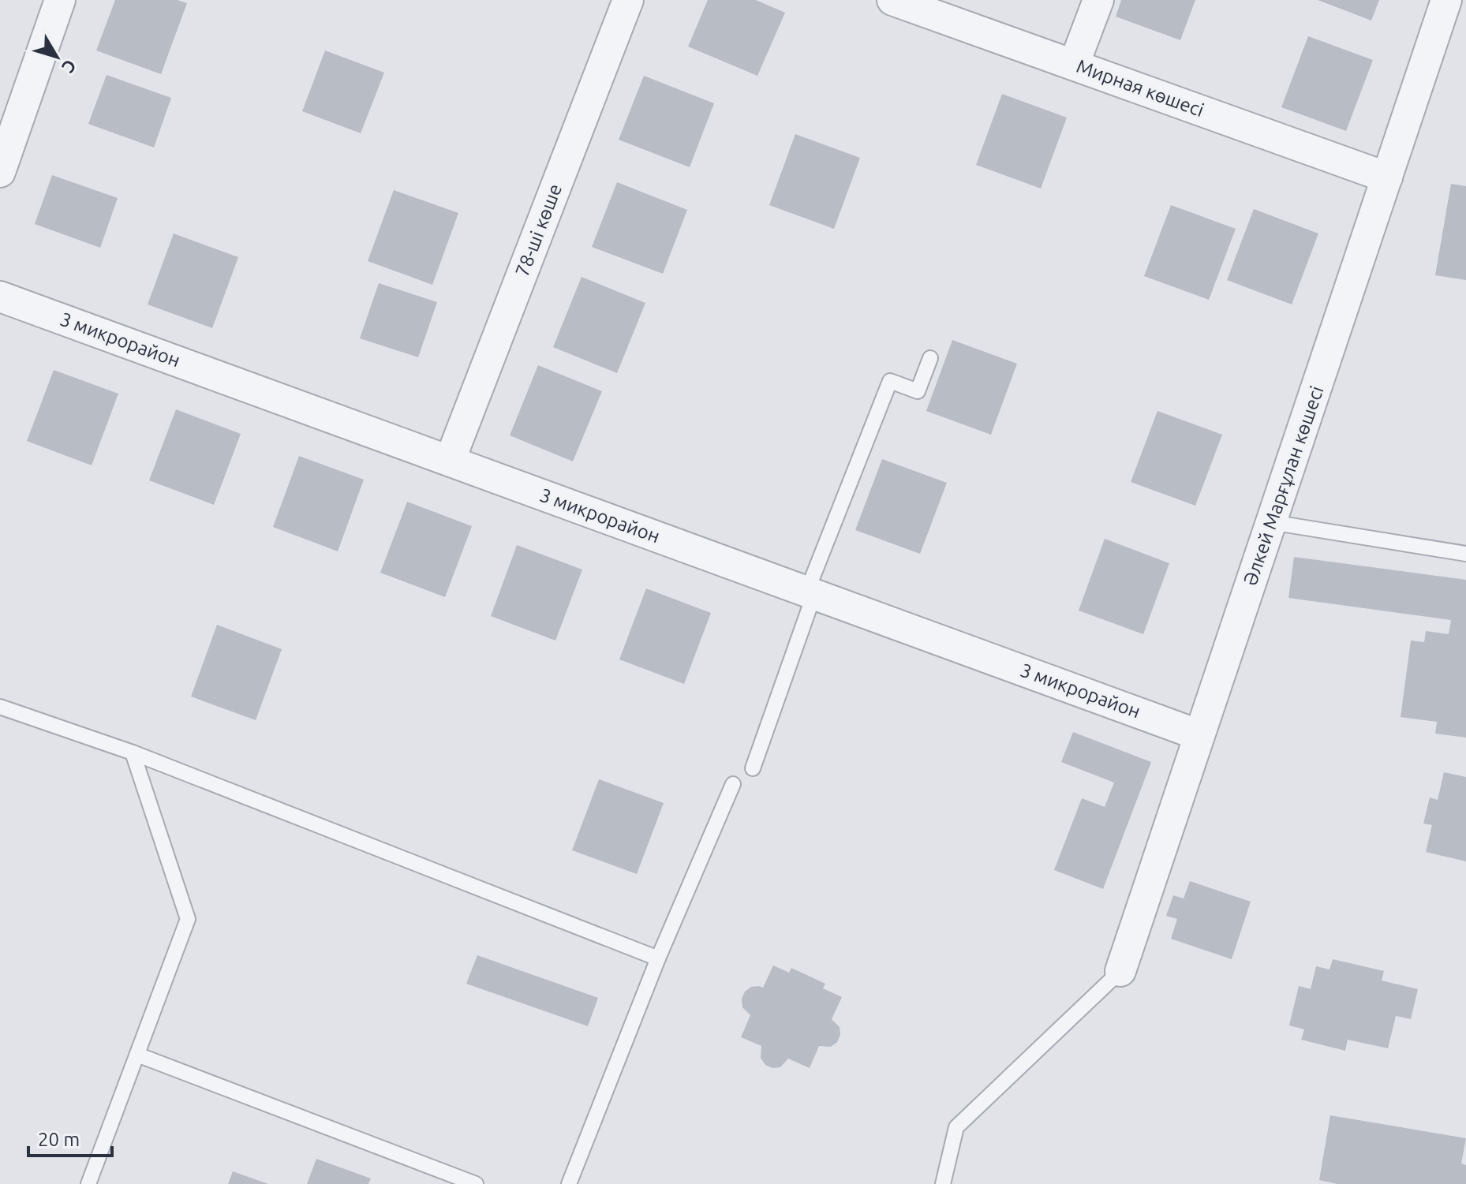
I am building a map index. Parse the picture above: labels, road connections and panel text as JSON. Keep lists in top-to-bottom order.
{
  "streets": {
    "street": [
      "Мирная көшесі",
      "78-ші көше",
      "3 микрорайон",
      "Әлкей Марғұлан көшесі"
    ]
  },
  "crossings": [
    ["Мирная көшесі", "Әлкей Марғұлан көшесі"],
    ["78-ші көше", "3 микрорайон"],
    ["3 микрорайон", "Әлкей Марғұлан көшесі"]
  ],
  "scale_bar": "20 m",
  "north": "bottom right"
}
